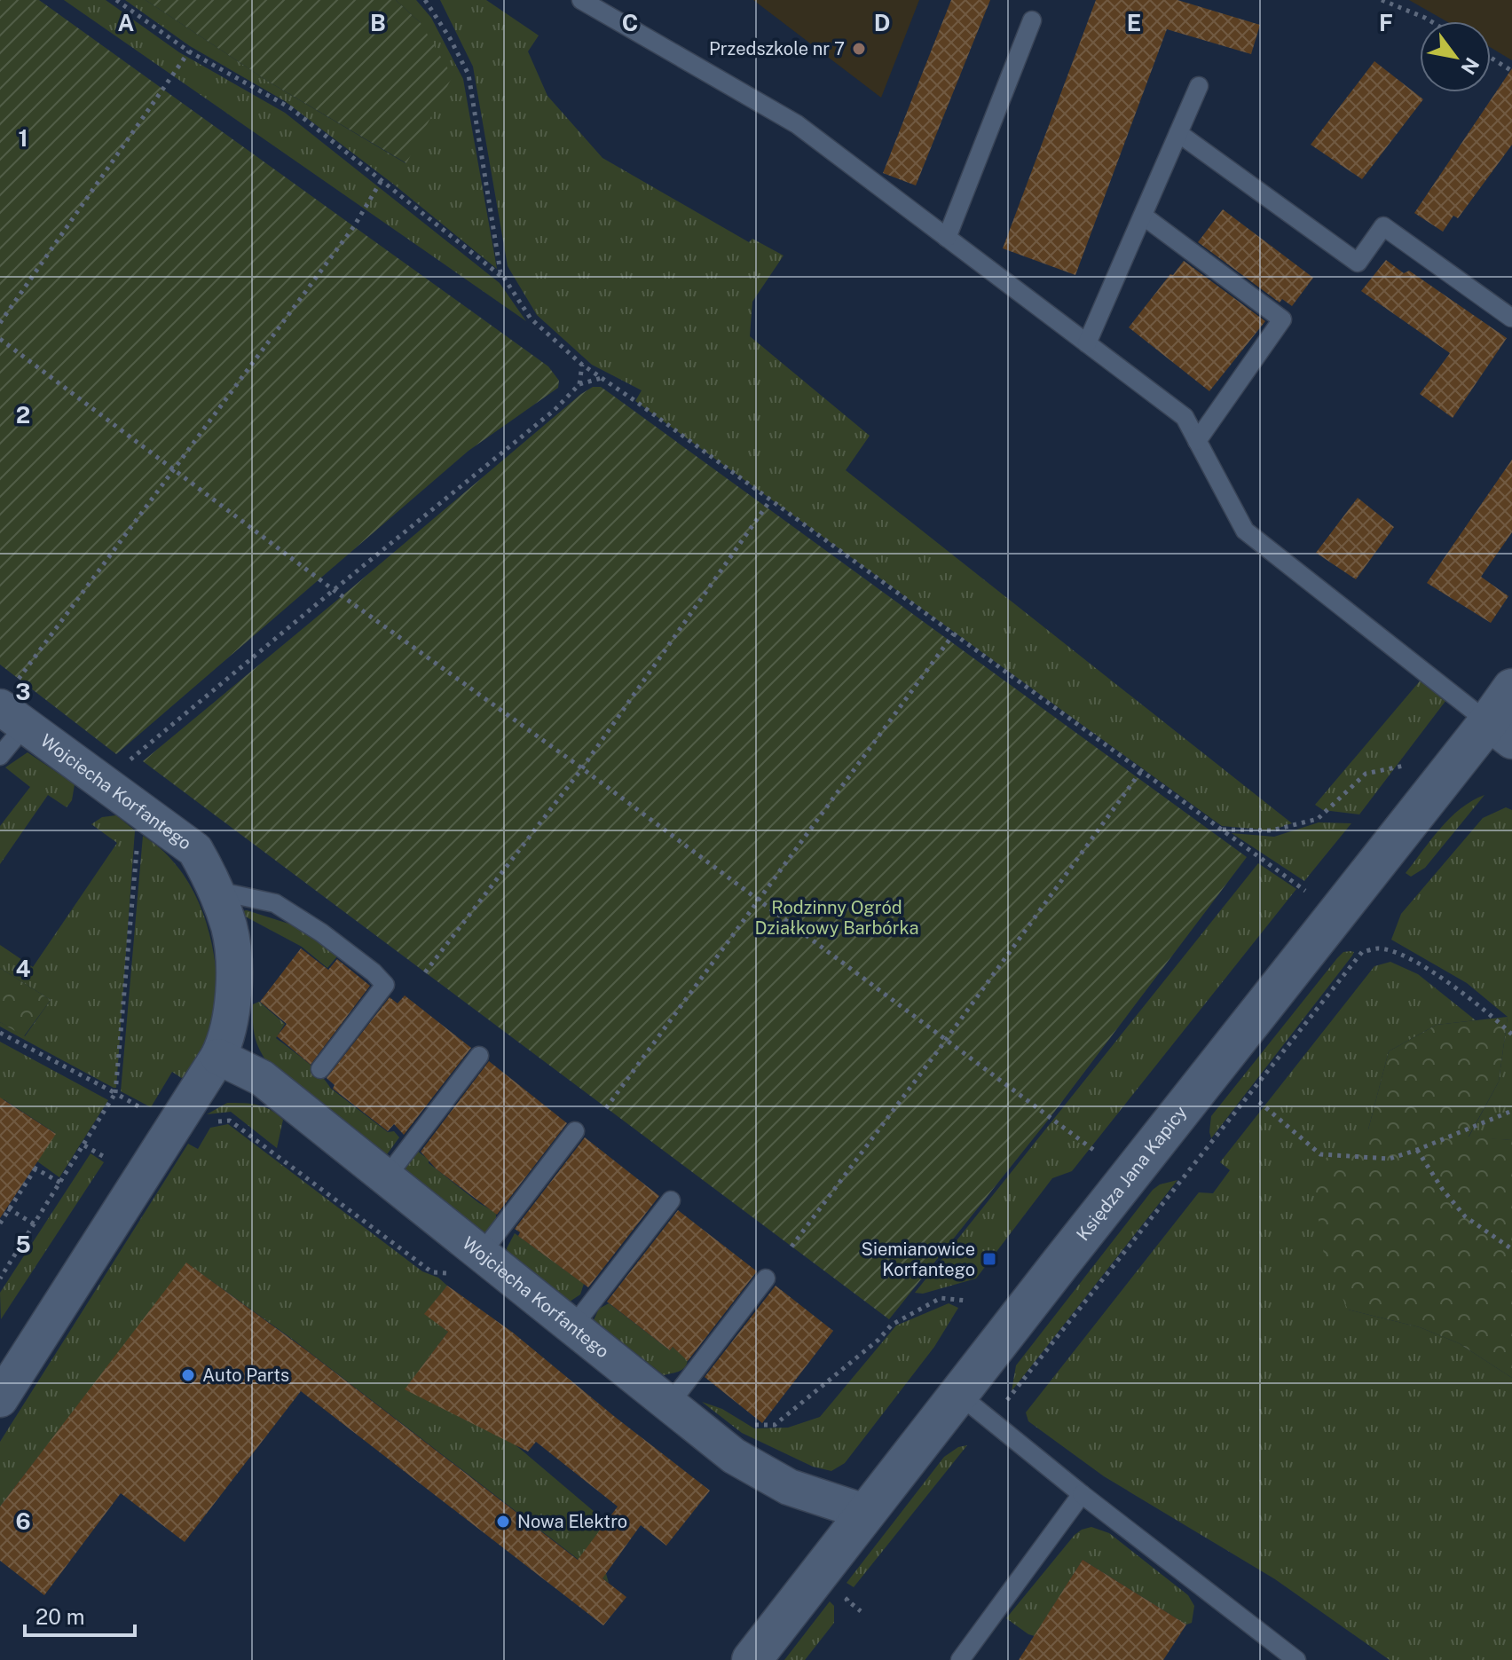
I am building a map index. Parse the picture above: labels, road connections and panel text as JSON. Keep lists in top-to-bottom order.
{
  "streets": {
    "street": ["Wojciecha Korfantego", "Księdza Jana Kapicy"]
  },
  "crossings": [
    ["Wojciecha Korfantego", "Księdza Jana Kapicy"]
  ],
  "parks": ["Rodzinny Ogród Działkowy Barbórka"],
  "places": {
    "other": ["Przedszkole nr 7", "Auto Parts", "Nowa Elektro"],
    "transit": ["Siemianowice Korfantego"]
  },
  "scale_bar": "20 m",
  "north": "bottom right",
  "grid": {
    "columns": [
      "A",
      "B",
      "C",
      "D",
      "E",
      "F"
    ],
    "rows": [
      "1",
      "2",
      "3",
      "4",
      "5",
      "6"
    ]
  }
}
